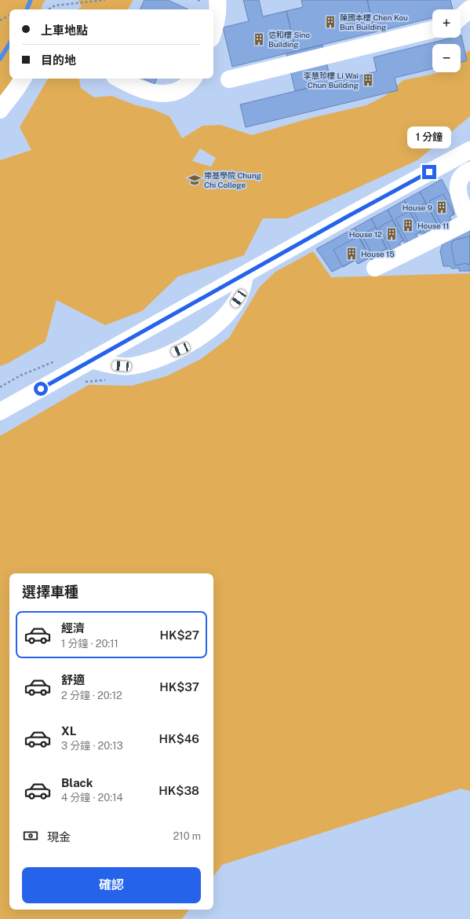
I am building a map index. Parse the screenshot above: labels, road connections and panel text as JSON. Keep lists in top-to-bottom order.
{
  "places": {
    "building": [
      "陳國本樓 Chen Kou Bun Building",
      "信和樓 Sino Building",
      "李慧珍樓 Li Wai Chun Building",
      "House 9",
      "House 11",
      "House 12",
      "House 15"
    ],
    "school or university": ["崇基學院 Chung Chi College"]
  },
  "page": {
    "map_buttons": ["+", "−"],
    "banner": ["上車地點", "目的地"],
    "bubble": "1 分鐘",
    "heading": "選擇車種",
    "list": [
      {
        "name": "經濟",
        "note": "1 分鐘 · 20:11",
        "value": "HK$27"
      },
      {
        "name": "舒適",
        "note": "2 分鐘 · 20:12",
        "value": "HK$37"
      },
      {
        "name": "XL",
        "note": "3 分鐘 · 20:13",
        "value": "HK$46"
      },
      {
        "name": "Black",
        "note": "4 分鐘 · 20:14",
        "value": "HK$38"
      }
    ],
    "pay": ["現金", "210 m"],
    "buttons": "確認"
  }
}
